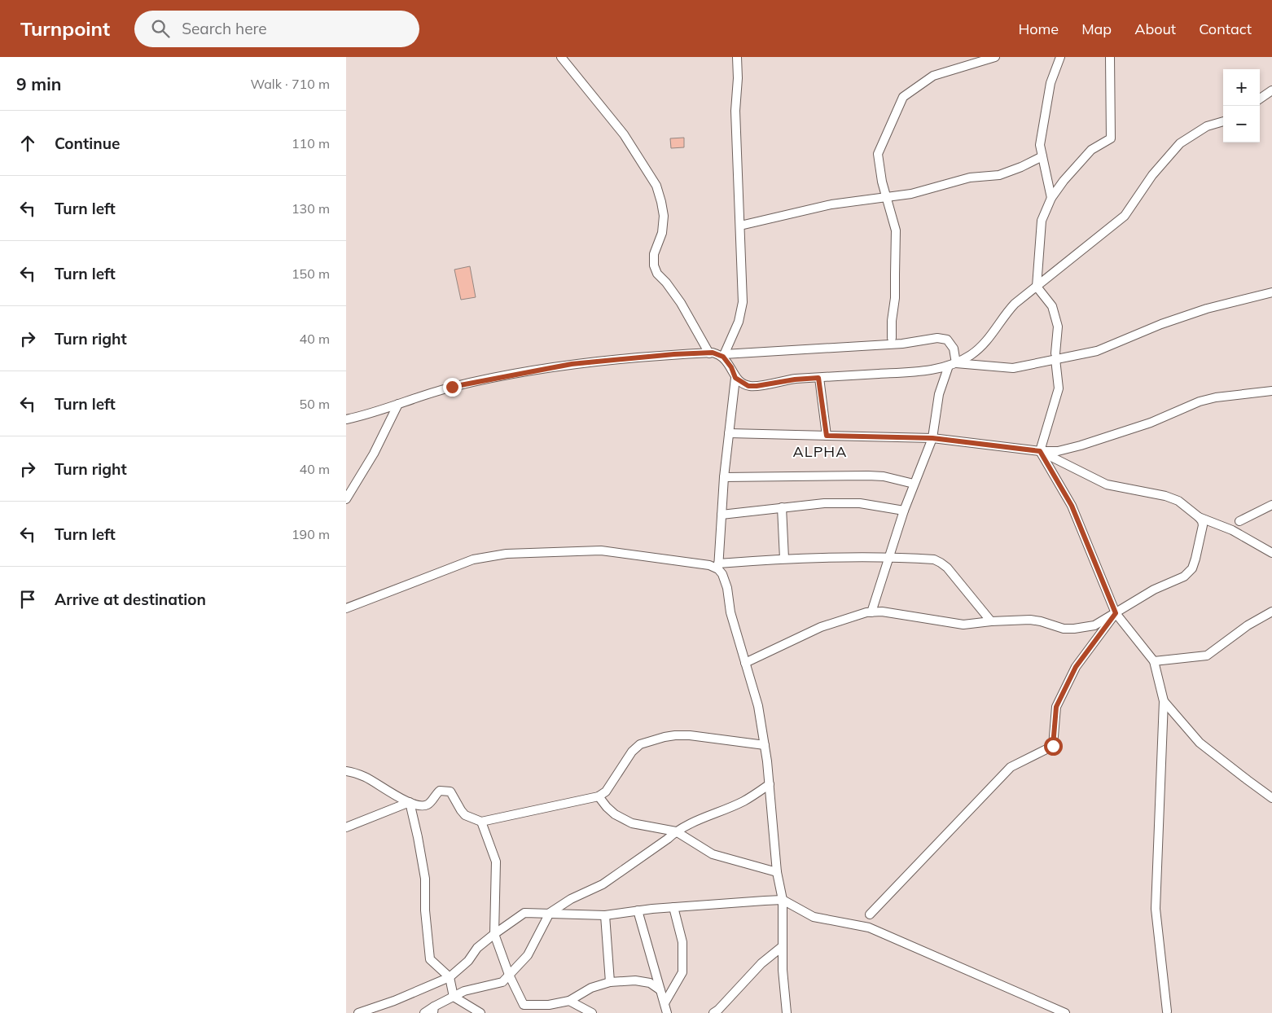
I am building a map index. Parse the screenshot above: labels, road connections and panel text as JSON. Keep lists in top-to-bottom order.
{
  "districts": ["ALPHA"],
  "page": {
    "header": "Turnpoint",
    "search": "Search here",
    "nav": [
      "Home",
      "Map",
      "About",
      "Contact"
    ],
    "heading": ["9 min", "Walk · 710 m"],
    "map_buttons": ["+", "−"],
    "list": [
      ["Continue", "110 m"],
      ["Turn left", "130 m"],
      ["Turn left", "150 m"],
      ["Turn right", "40 m"],
      ["Turn left", "50 m"],
      ["Turn right", "40 m"],
      ["Turn left", "190 m"],
      "Arrive at destination"
    ]
  }
}
